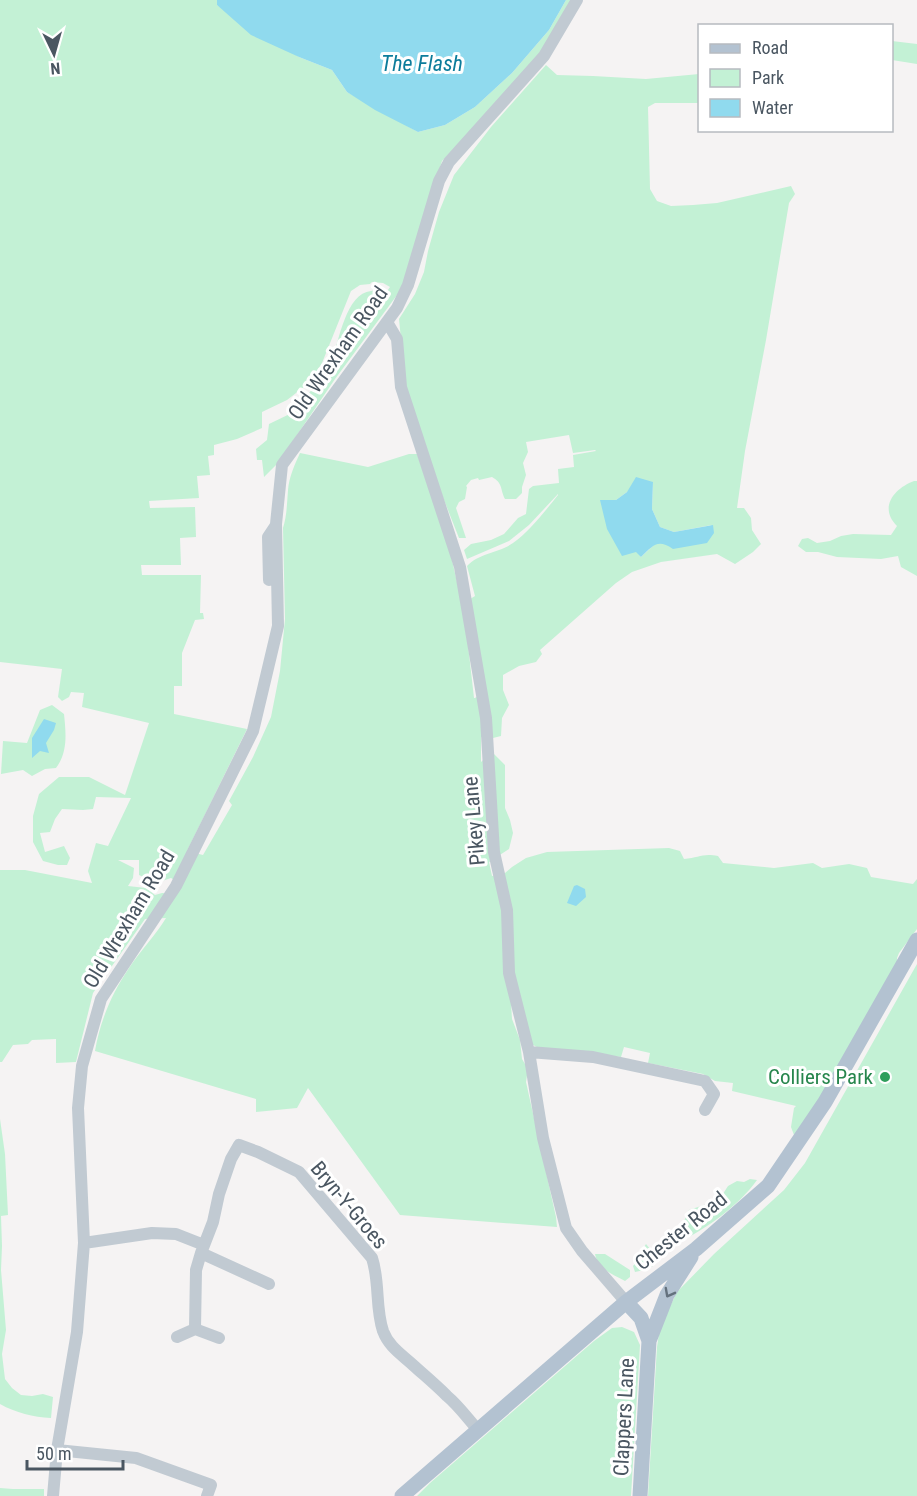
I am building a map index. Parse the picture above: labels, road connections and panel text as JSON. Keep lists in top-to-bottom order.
{
  "streets": {
    "main road": ["Chester Road", "Clappers Lane"],
    "street": ["Old Wrexham Road", "Pikey Lane", "Bryn-Y-Groes"]
  },
  "crossings": [
    ["Old Wrexham Road", "Pikey Lane"],
    ["Pikey Lane", "Chester Road"],
    ["Pikey Lane", "Clappers Lane"],
    ["Bryn-Y-Groes", "Chester Road"],
    ["Chester Road", "Clappers Lane"]
  ],
  "water": ["The Flash"],
  "places": ["Colliers Park"],
  "legend": ["Road", "Park", "Water"],
  "scale_bar": "50 m",
  "north": "bottom"
}
